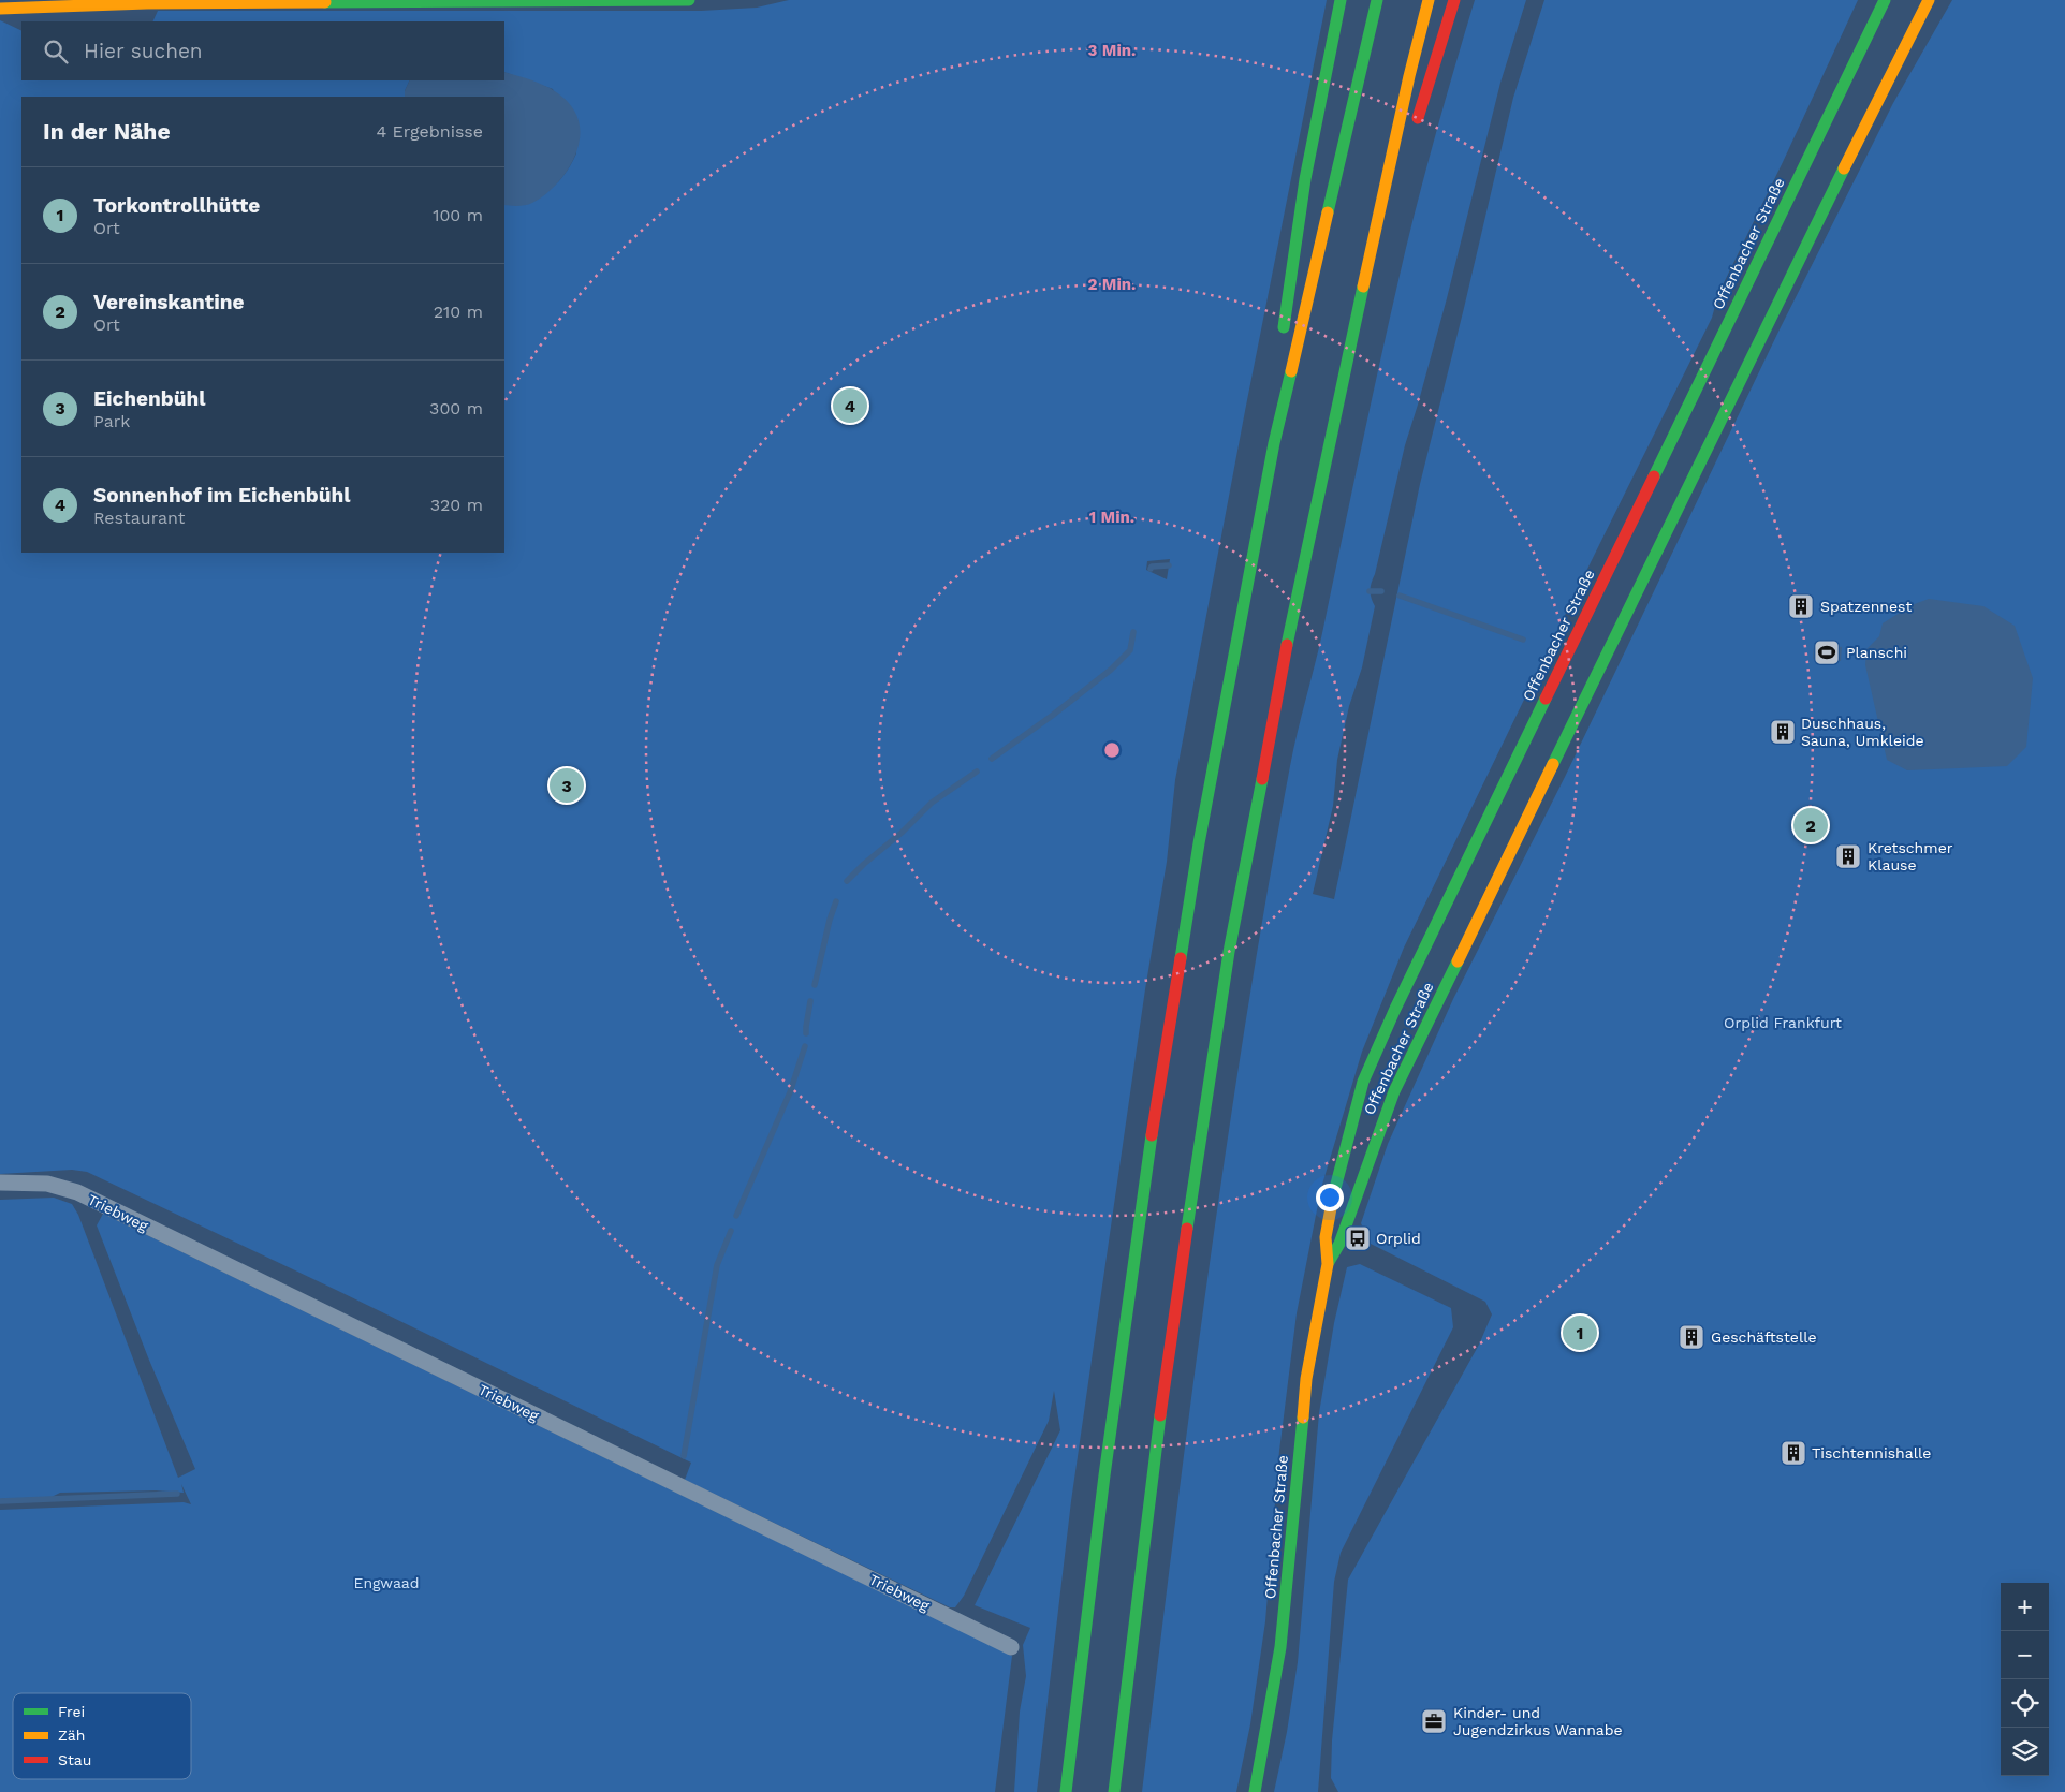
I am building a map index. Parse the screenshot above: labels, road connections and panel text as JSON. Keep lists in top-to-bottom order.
{
  "streets": {
    "main road": ["Offenbacher Straße"],
    "street": ["Triebweg"]
  },
  "parks": ["Orplid Frankfurt", "Engwaad"],
  "places": {
    "building": [
      "Spatzennest",
      "Duschhaus, Sauna, Umkleide",
      "Kretschmer Klause",
      "Geschäftstelle",
      "Tischtennishalle"
    ],
    "sports": ["Planschi"],
    "bus stop": ["Orplid"],
    "office": ["Kinder- und Jugendzirkus Wannabe"]
  },
  "legend": ["Frei", "Zäh", "Stau"],
  "page": {
    "search": "Hier suchen",
    "heading": ["In der Nähe", "4 Ergebnisse"],
    "list": [
      {
        "mark": "1",
        "name": "Torkontrollhütte",
        "note": "Ort",
        "value": "100 m"
      },
      {
        "mark": "2",
        "name": "Vereinskantine",
        "note": "Ort",
        "value": "210 m"
      },
      {
        "mark": "3",
        "name": "Eichenbühl",
        "note": "Park",
        "value": "300 m"
      },
      {
        "mark": "4",
        "name": "Sonnenhof im Eichenbühl",
        "note": "Restaurant",
        "value": "320 m"
      }
    ],
    "pins": [
      "4",
      "3",
      "2",
      "1"
    ],
    "map_buttons": ["+", "−"]
  },
  "rings": ["3 Min.", "2 Min.", "1 Min."]
}
